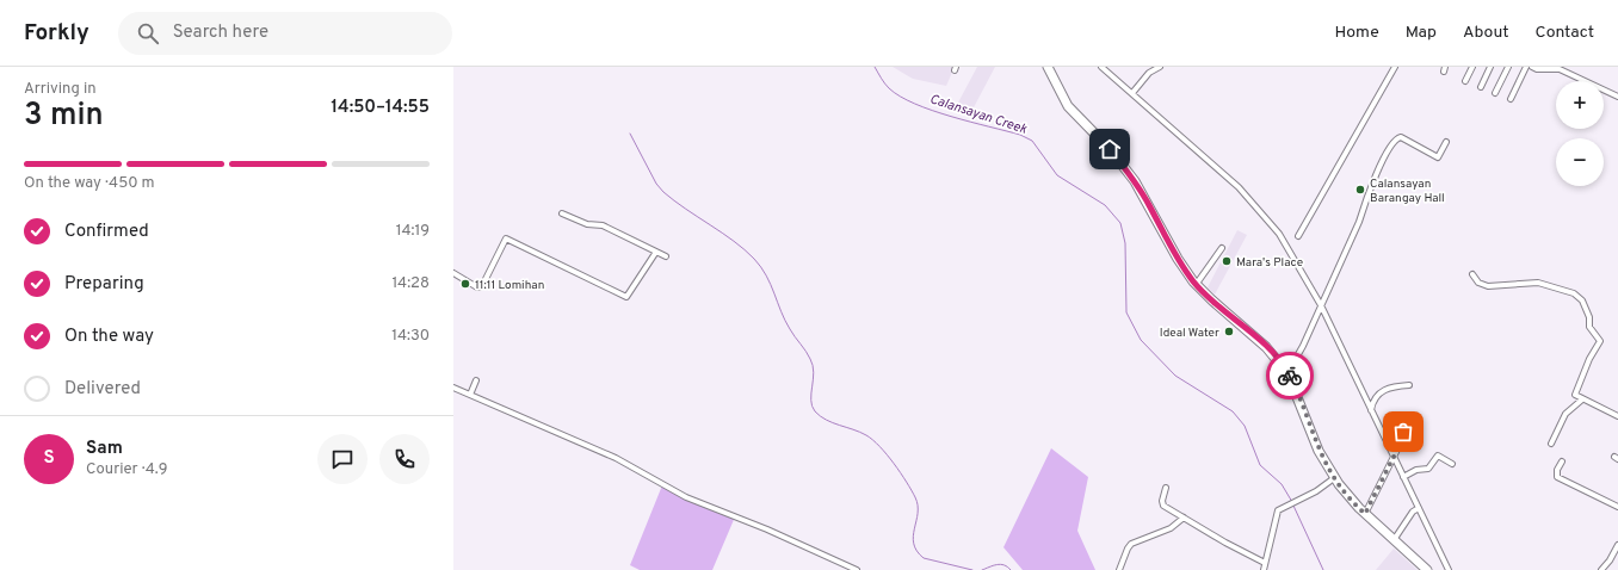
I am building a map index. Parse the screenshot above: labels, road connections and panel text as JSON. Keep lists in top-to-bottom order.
{
  "water": ["Calansayan Creek"],
  "places": [
    "Calansayan Barangay Hall",
    "Mara's Place",
    "11:11 Lomihan",
    "Ideal Water"
  ],
  "page": {
    "header": "Forkly",
    "search": "Search here",
    "nav": [
      "Home",
      "Map",
      "About",
      "Contact"
    ],
    "heading": ["3 min", "Arriving in", "14:50–14:55"],
    "panel": ["Sam", "Courier · 4.9"],
    "map_buttons": ["+", "−"],
    "bar": "On the way · 450 m",
    "list": [
      ["Confirmed", "14:19"],
      ["Preparing", "14:28"],
      ["On the way", "14:30"],
      "Delivered"
    ],
    "round": "S"
  }
}
